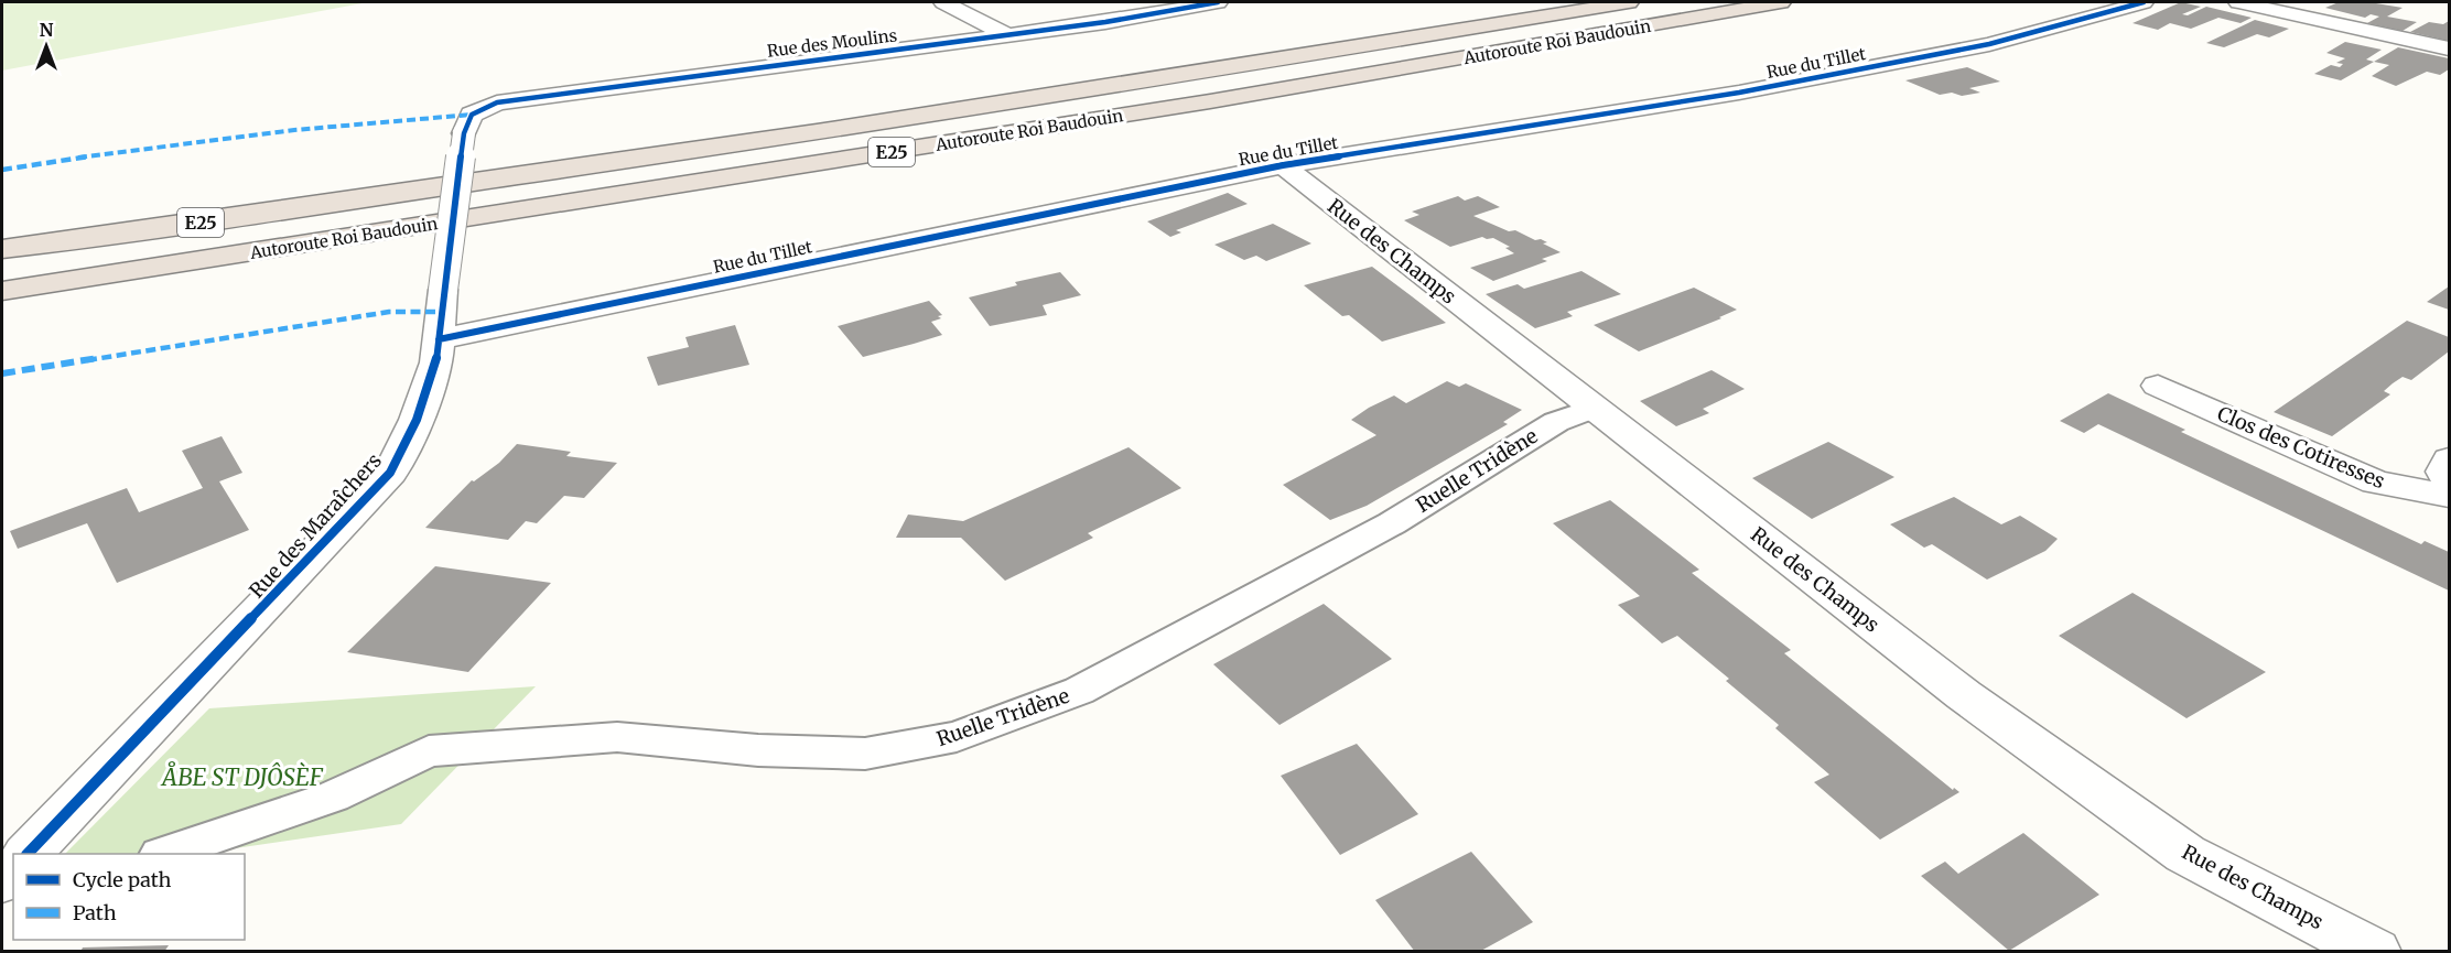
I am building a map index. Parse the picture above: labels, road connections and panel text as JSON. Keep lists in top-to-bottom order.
{
  "streets": {
    "highway": ["Autoroute Roi Baudouin", "E25"],
    "street": [
      "Rue des Moulins",
      "Rue du Tillet",
      "Rue des Champs",
      "Clos des Cotiresses",
      "Rue des Maraîchers"
    ],
    "lane": ["Ruelle Tridène"]
  },
  "crossings": [
    ["Rue des Moulins", "Rue des Maraîchers"],
    ["Rue du Tillet", "Rue des Champs"],
    ["Rue du Tillet", "Rue des Maraîchers"],
    ["Rue des Champs", "Ruelle Tridène"]
  ],
  "parks": ["ÅBE ST DJÔSÈF"],
  "legend": ["Cycle path", "Path"],
  "north": "top"
}
